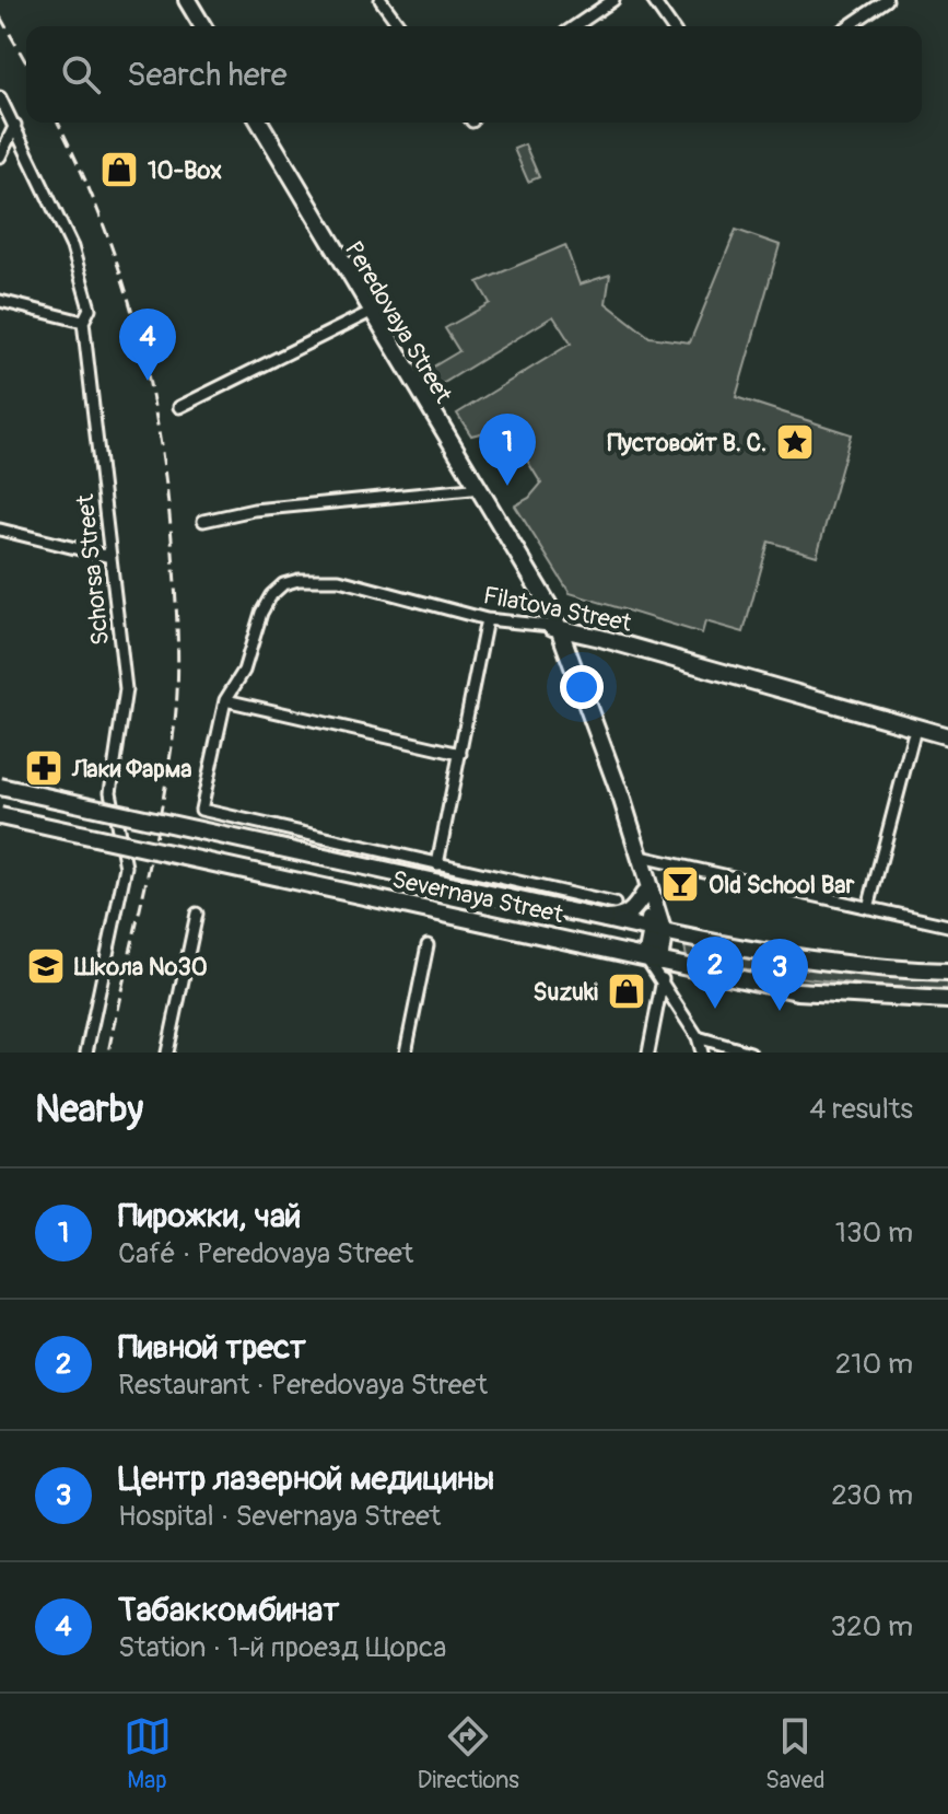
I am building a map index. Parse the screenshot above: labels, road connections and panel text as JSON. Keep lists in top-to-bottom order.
{
  "streets": {
    "main road": ["Peredovaya Street", "Filatova Street", "Severnaya Street"],
    "street": ["Schorsa Street"]
  },
  "crossings": [
    ["Peredovaya Street", "Filatova Street"],
    ["Peredovaya Street", "Severnaya Street"]
  ],
  "places": {
    "shop": ["10-Box", "Suzuki"],
    "place": ["Пустовойт В. С."],
    "pharmacy": ["Лаки Фарма"],
    "bar": ["Old School Bar"],
    "school or university": ["Школа №30"]
  },
  "page": {
    "search": "Search here",
    "pins": [
      "4",
      "1",
      "2",
      "3"
    ],
    "heading": ["Nearby", "4 results"],
    "list": [
      {
        "mark": "1",
        "name": "Пирожки, чай",
        "note": "Café · Peredovaya Street",
        "value": "130 m"
      },
      {
        "mark": "2",
        "name": "Пивной трест",
        "note": "Restaurant · Peredovaya Street",
        "value": "210 m"
      },
      {
        "mark": "3",
        "name": "Центр лазерной медицины",
        "note": "Hospital · Severnaya Street",
        "value": "230 m"
      },
      {
        "mark": "4",
        "name": "Табаккомбинат",
        "note": "Station · 1-й проезд Щорса",
        "value": "320 m"
      }
    ],
    "nav": ["Map", "Directions", "Saved"]
  }
}
